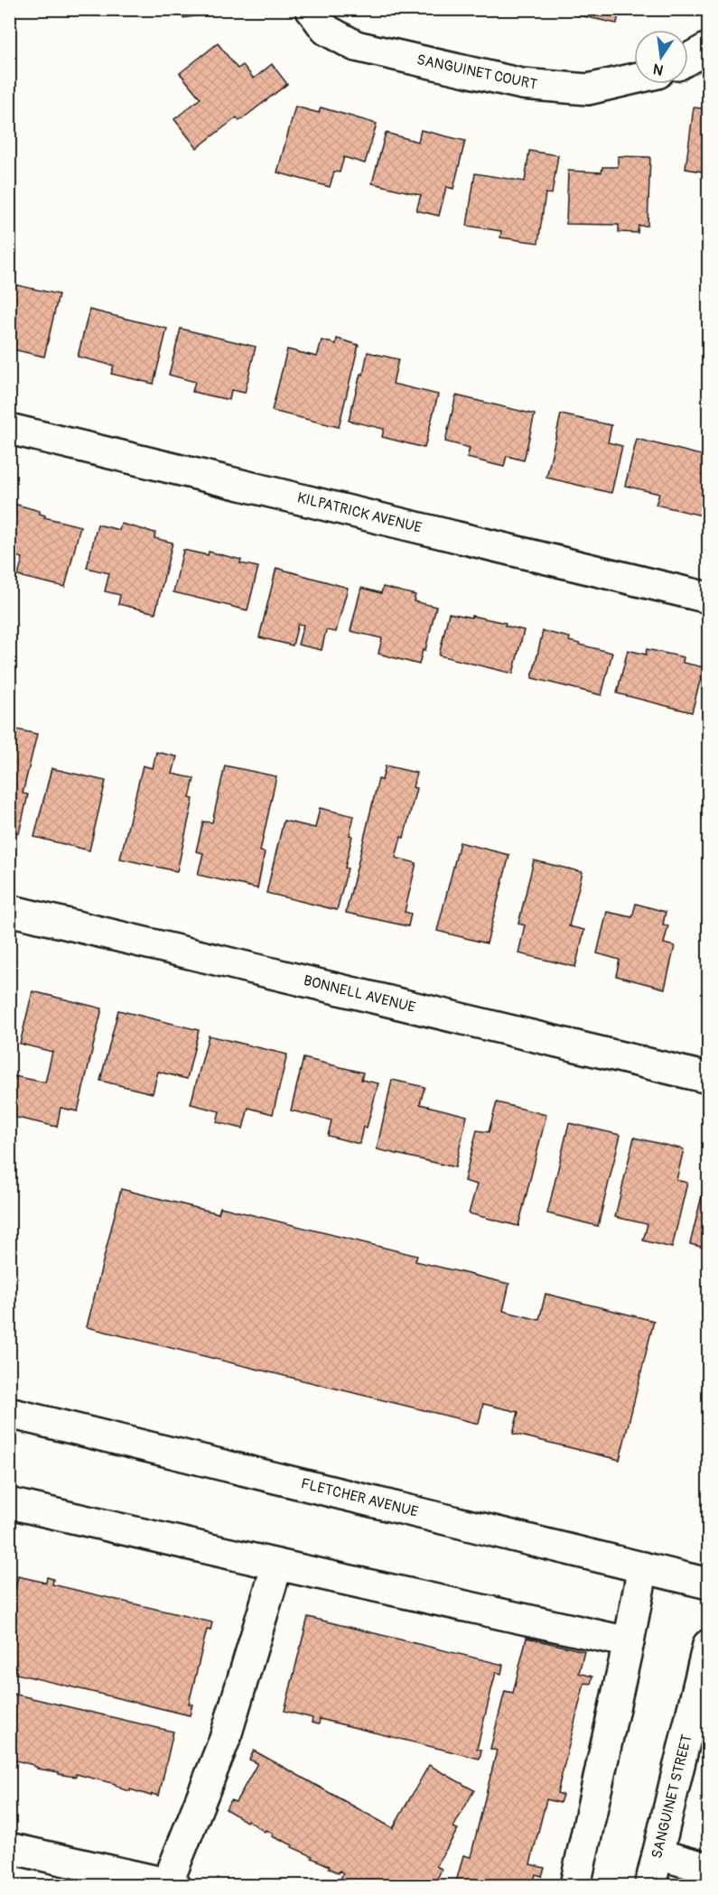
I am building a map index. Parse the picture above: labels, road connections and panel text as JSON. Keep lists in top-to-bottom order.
{
  "streets": {
    "street": [
      "SANGUINET COURT",
      "KILPATRICK AVENUE",
      "BONNELL AVENUE",
      "FLETCHER AVENUE",
      "SANGUINET STREET"
    ]
  },
  "north": "bottom"
}
